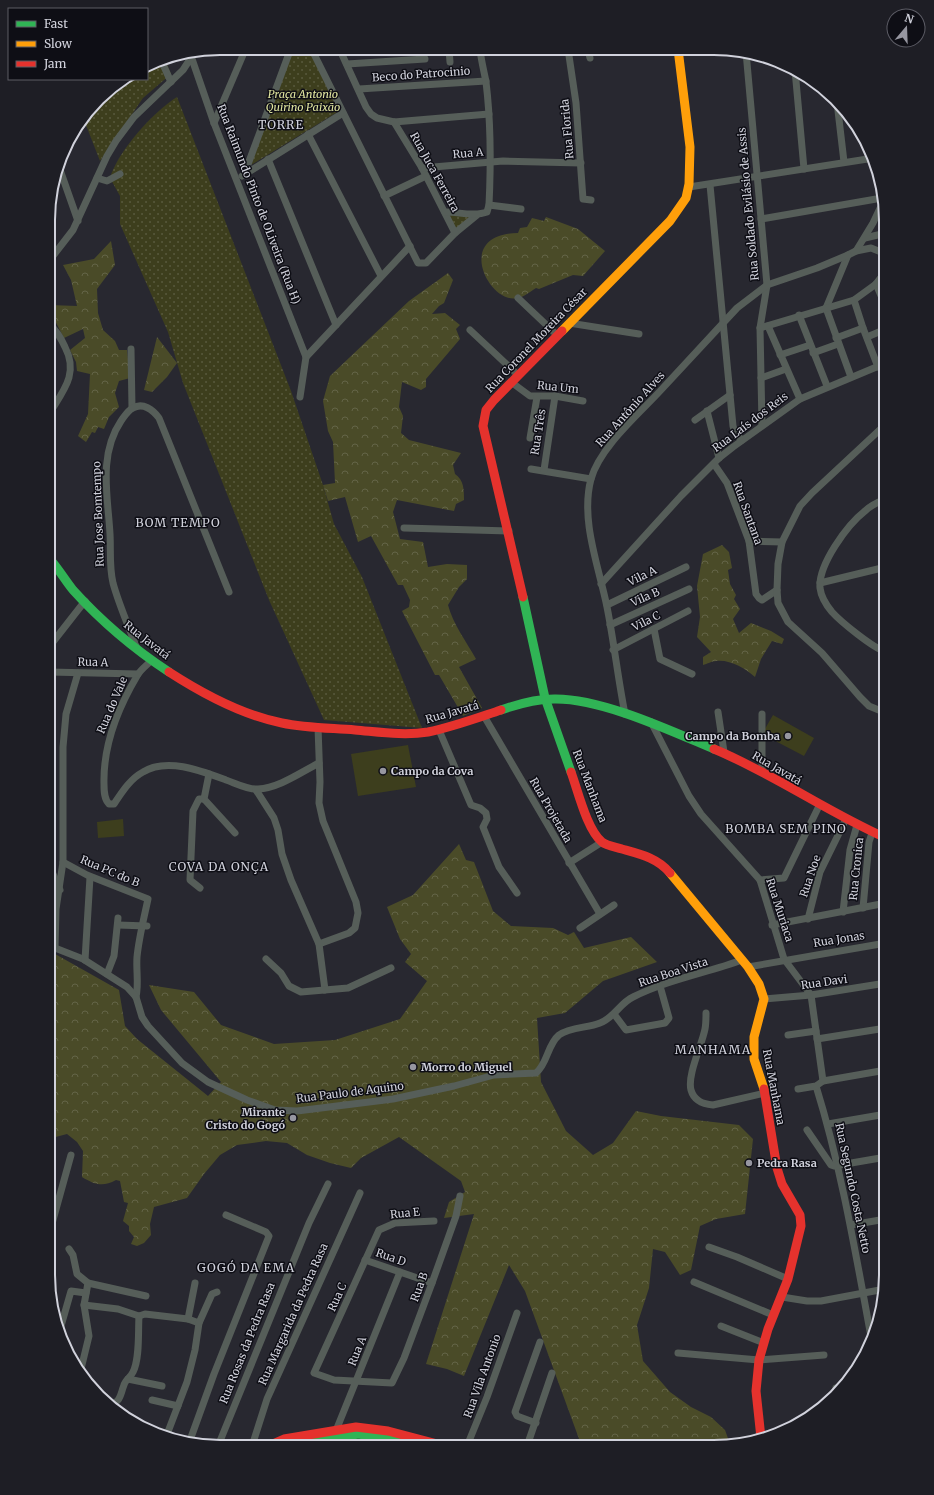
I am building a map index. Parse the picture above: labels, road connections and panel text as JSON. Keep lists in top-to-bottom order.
{
  "streets": {
    "street": [
      "Beco do Patrocinio",
      "Rua Florida",
      "Rua A",
      "Rua Juca Ferreira",
      "Rua Raimundo Pinto de OLiveira (Rua H)",
      "Rua Soldado Evilásio de Assis",
      "Rua Coronel Moreira César",
      "Rua Um",
      "Rua Antônio Alves",
      "Rua Laís dos Reis",
      "Rua Três",
      "Rua Santana",
      "Rua Jose Bomtempo",
      "Vila A",
      "Vila B",
      "Vila C",
      "Rua Javatá",
      "Rua do Vale",
      "Rua Manhama",
      "Rua Projetada",
      "Rua Cronica",
      "Rua PC do B",
      "Rua Noe",
      "Rua Muriaca",
      "Rua Jonas",
      "Rua Boa Vista",
      "Rua Davi",
      "Rua Paulo de Aquino",
      "Rua Segundo Costa Netto",
      "Rua E",
      "Rua D",
      "Rua B",
      "Rua C",
      "Rua Margarida da Pedra Rasa",
      "Rua Rosas da Pedra Rasa",
      "Rua Vila Antonio"
    ]
  },
  "crossings": [
    ["Beco do Patrocinio", "Rua Juca Ferreira"],
    ["Rua Florida", "Rua A"],
    ["Rua A", "Rua Juca Ferreira"],
    ["Rua A", "Rua do Vale"],
    ["Rua A", "Rua D"],
    ["Rua A", "Rua B"],
    ["Rua A", "Rua C"],
    ["Rua Soldado Evilásio de Assis", "Rua Antônio Alves"],
    ["Rua Soldado Evilásio de Assis", "Rua Laís dos Reis"],
    ["Rua Coronel Moreira César", "Rua Um"],
    ["Rua Coronel Moreira César", "Rua Javatá"],
    ["Rua Coronel Moreira César", "Rua Manhama"],
    ["Rua Um", "Rua Três"],
    ["Rua Antônio Alves", "Rua Laís dos Reis"],
    ["Rua Antônio Alves", "Vila A"],
    ["Rua Antônio Alves", "Vila B"],
    ["Rua Antônio Alves", "Vila C"],
    ["Rua Antônio Alves", "Rua Javatá"],
    ["Rua Laís dos Reis", "Rua Santana"],
    ["Rua Jose Bomtempo", "Rua Javatá"],
    ["Rua Javatá", "Rua do Vale"],
    ["Rua Javatá", "Rua Manhama"],
    ["Rua Javatá", "Rua Projetada"],
    ["Rua Javatá", "Rua Cronica"],
    ["Rua Javatá", "Rua Noe"],
    ["Rua Javatá", "Rua Muriaca"],
    ["Rua Manhama", "Rua Davi"],
    ["Rua Muriaca", "Rua Jonas"],
    ["Rua Muriaca", "Rua Davi"],
    ["Rua Jonas", "Rua Boa Vista"],
    ["Rua Boa Vista", "Rua Paulo de Aquino"],
    ["Rua E", "Rua C"],
    ["Rua D", "Rua B"],
    ["Rua D", "Rua C"],
    ["Rua B", "Rua C"]
  ],
  "districts": [
    "TORRE",
    "BOM TEMPO",
    "BOMBA SEM PINO",
    "COVA DA ONÇA",
    "MANHAMA",
    "GOGÓ DA EMA"
  ],
  "parks": ["Praça Antonio Quirino Paixão"],
  "places": [
    "Campo da Bomba",
    "Campo da Cova",
    "Morro do Miguel",
    "Mirante Cristo do Gogó",
    "Pedra Rasa"
  ],
  "legend": ["Fast", "Slow", "Jam"],
  "north": "top"
}
